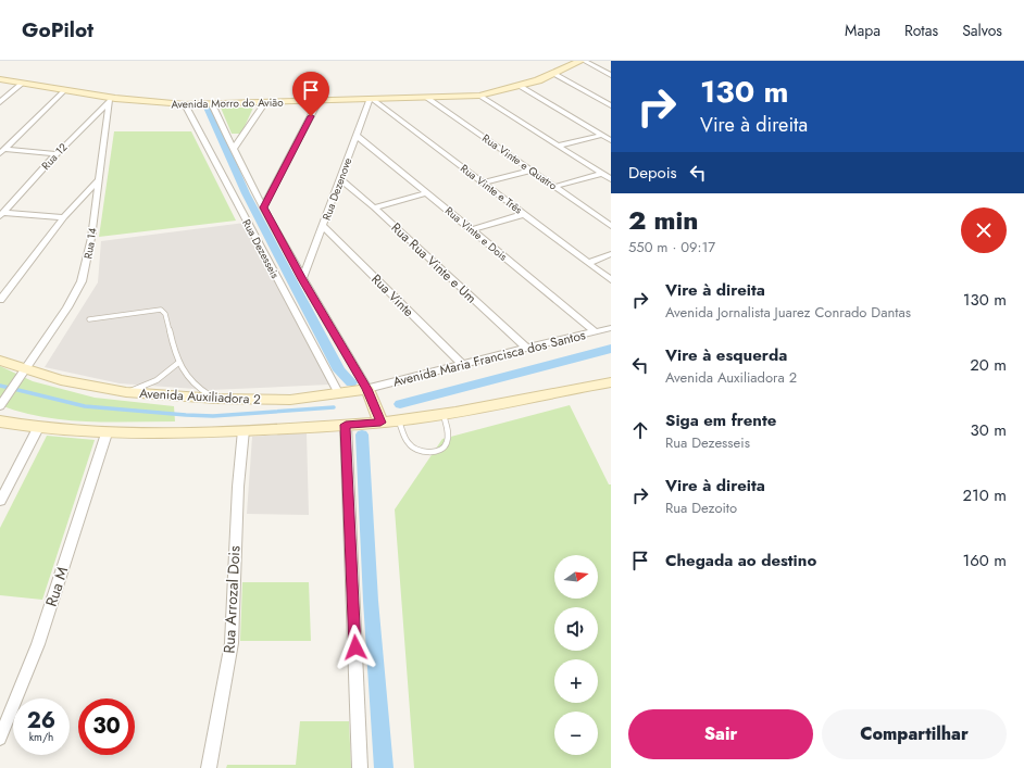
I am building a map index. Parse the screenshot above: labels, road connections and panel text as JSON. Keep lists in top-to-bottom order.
{
  "streets": {
    "street": [
      "Avenida Morro do Avião",
      "Rua 12",
      "Rua Vinte e Quatro",
      "Rua Dezenove",
      "Rua Vinte e Três",
      "Rua Vinte e Dois",
      "Rua 14",
      "Rua Dezesseis",
      "Rua Rua Vinte e Um",
      "Rua Vinte",
      "Avenida Maria Francisca dos Santos",
      "Avenida Auxiliadora 2",
      "Rua M",
      "Rua Arrozal Dois"
    ]
  },
  "crossings": [
    ["Avenida Morro do Avião", "Rua 12"],
    ["Avenida Morro do Avião", "Rua Vinte e Quatro"],
    ["Avenida Morro do Avião", "Rua Dezenove"],
    ["Avenida Morro do Avião", "Rua Vinte e Três"],
    ["Avenida Morro do Avião", "Rua 14"],
    ["Avenida Morro do Avião", "Rua Dezesseis"],
    ["Rua 12", "Rua 14"],
    ["Rua Dezenove", "Rua Vinte e Três"],
    ["Rua Dezenove", "Rua Vinte e Dois"],
    ["Rua Dezenove", "Rua Dezesseis"],
    ["Rua Dezenove", "Rua Rua Vinte e Um"],
    ["Rua Dezenove", "Rua Vinte"],
    ["Rua Vinte e Dois", "Avenida Maria Francisca dos Santos"],
    ["Rua 14", "Avenida Auxiliadora 2"],
    ["Rua Dezesseis", "Avenida Maria Francisca dos Santos"],
    ["Rua Dezesseis", "Avenida Auxiliadora 2"],
    ["Rua Rua Vinte e Um", "Avenida Maria Francisca dos Santos"],
    ["Rua Vinte", "Avenida Maria Francisca dos Santos"],
    ["Avenida Maria Francisca dos Santos", "Avenida Auxiliadora 2"]
  ],
  "north": "right",
  "page": {
    "header": "GoPilot",
    "nav": ["Mapa", "Rotas", "Salvos"],
    "turn": ["130 m", "Vire à direita"],
    "then": "Depois",
    "heading": ["2 min", "550 m · 09:17"],
    "list": [
      {
        "name": "Vire à direita",
        "note": "Avenida Jornalista Juarez Conrado Dantas",
        "value": "130 m"
      },
      {
        "name": "Vire à esquerda",
        "note": "Avenida Auxiliadora 2",
        "value": "20 m"
      },
      {
        "name": "Siga em frente",
        "note": "Rua Dezesseis",
        "value": "30 m"
      },
      {
        "name": "Vire à direita",
        "note": "Rua Dezoito",
        "value": "210 m"
      },
      {
        "name": "Chegada ao destino",
        "value": "160 m"
      }
    ],
    "map_buttons": ["+", "−"],
    "speed": "26 km/h",
    "limit": "30",
    "buttons": ["Sair", "Compartilhar"]
  }
}
